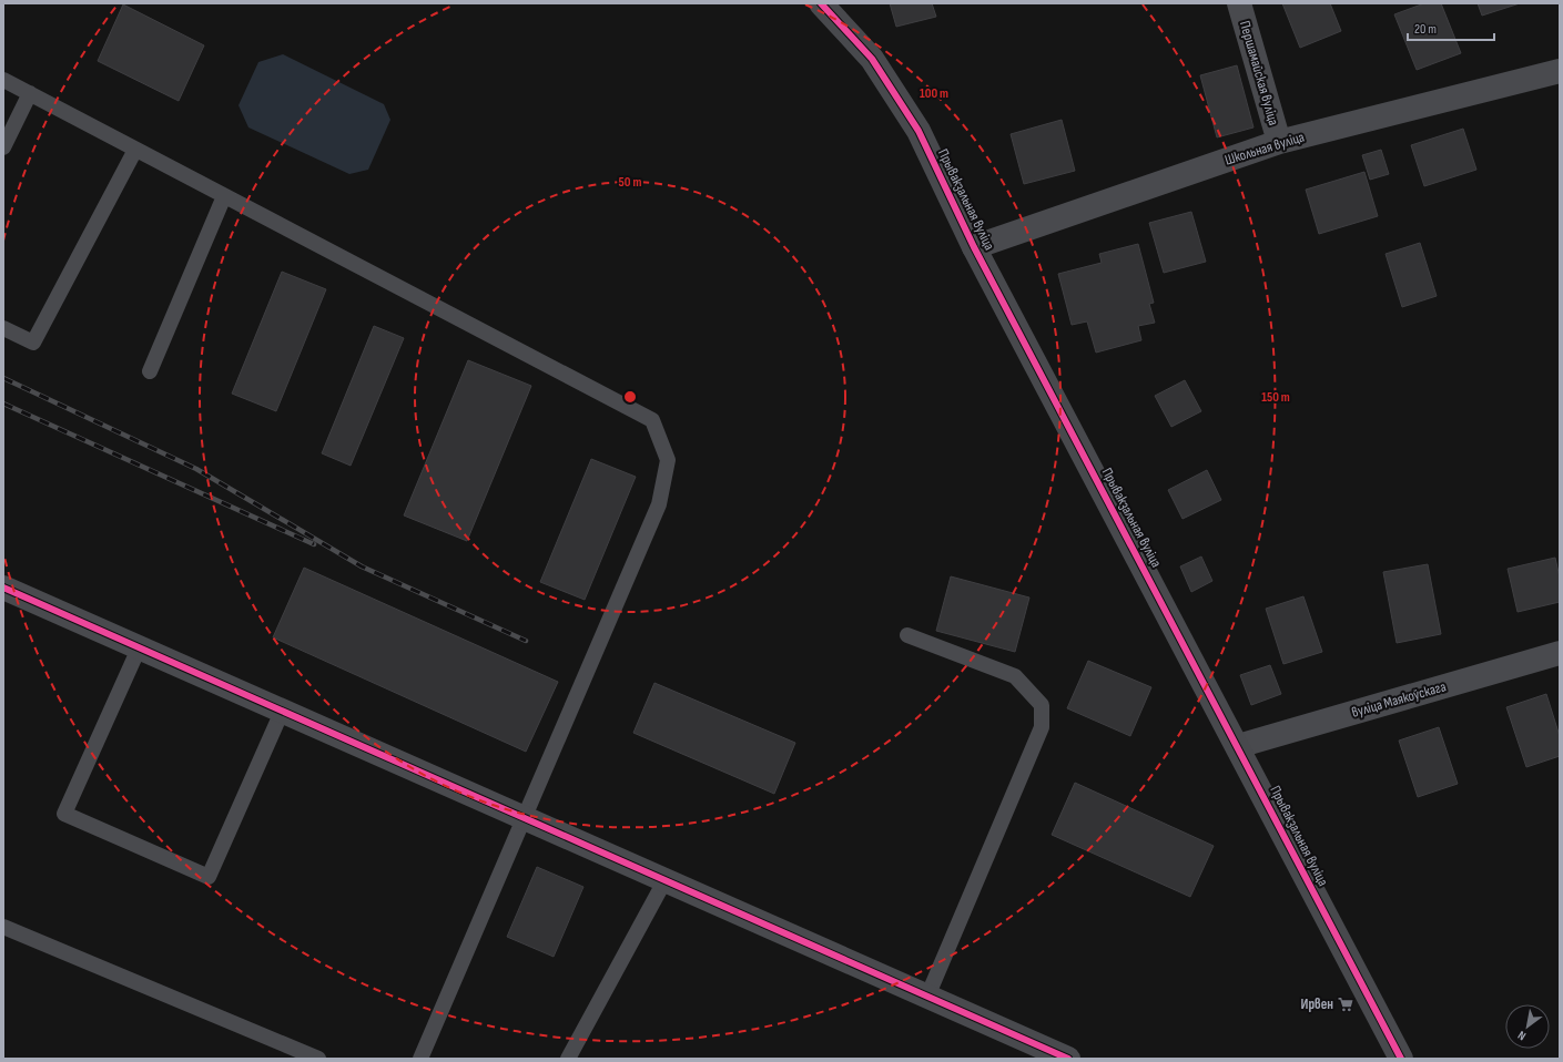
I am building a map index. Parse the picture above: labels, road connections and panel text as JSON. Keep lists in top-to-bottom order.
{
  "streets": {
    "street": [
      "Першамайская вуліца",
      "Школьная вуліца",
      "Прывакзальная вуліца",
      "вуліца Маякоўскага"
    ]
  },
  "crossings": [
    ["Першамайская вуліца", "Школьная вуліца"],
    ["Школьная вуліца", "Прывакзальная вуліца"],
    ["Прывакзальная вуліца", "вуліца Маякоўскага"]
  ],
  "places": {
    "supermarket": ["Ирвен"]
  },
  "scale_bar": "20 m",
  "north": "bottom left",
  "rings": ["100 m", "50 m", "150 m"]
}
